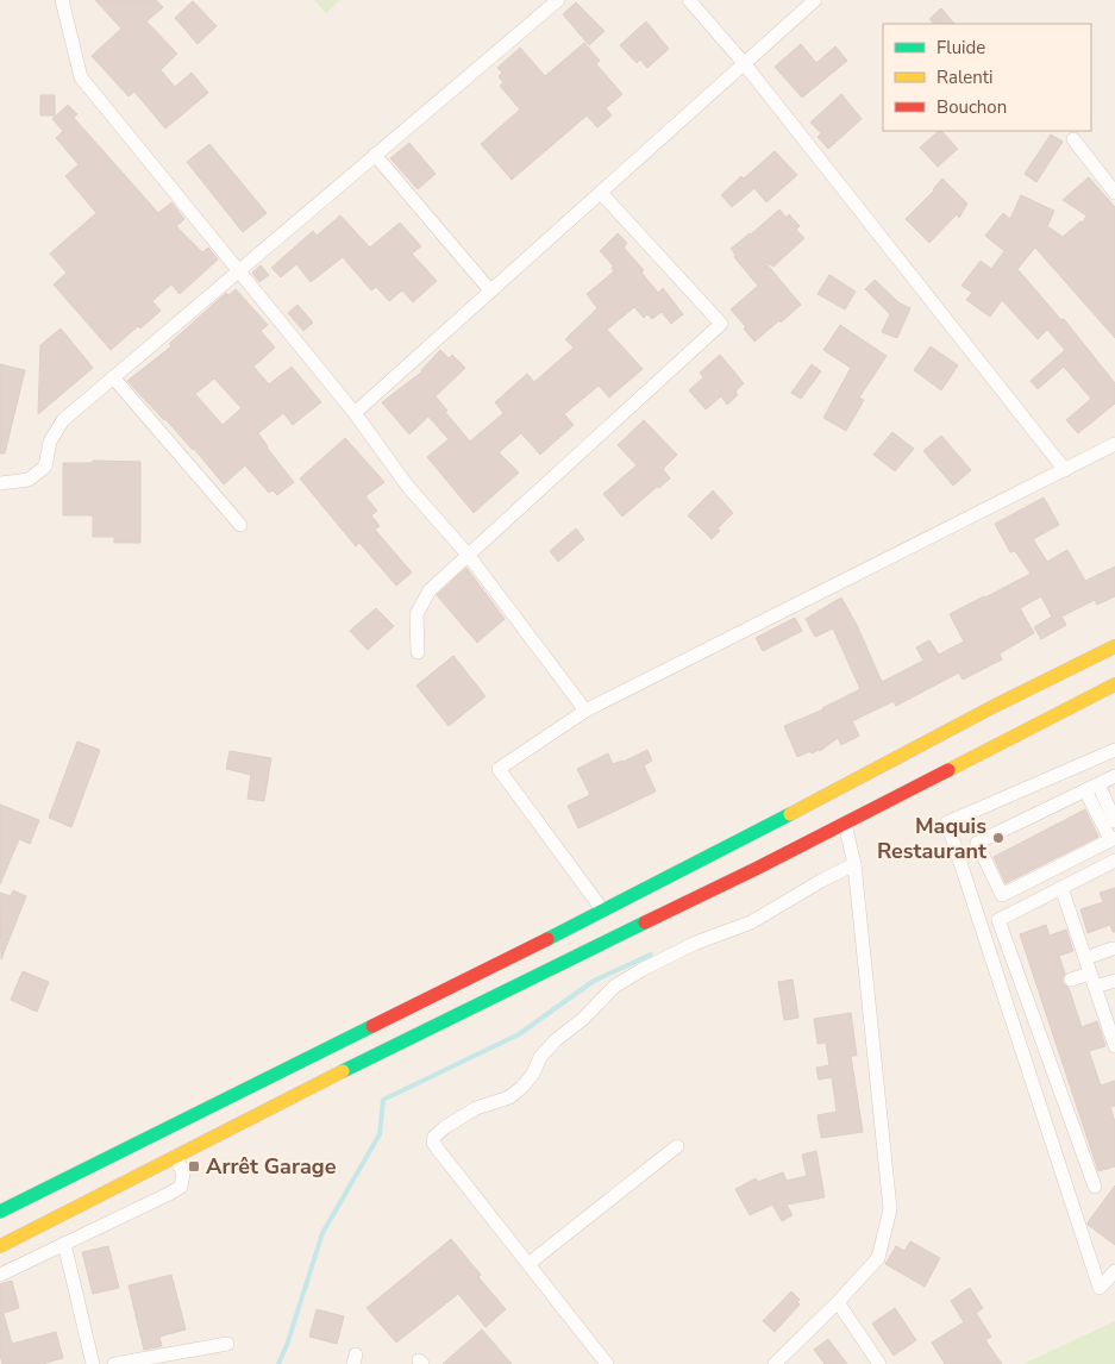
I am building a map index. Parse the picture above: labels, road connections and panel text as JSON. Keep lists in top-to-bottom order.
{
  "places": {
    "other": ["Maquis Restaurant"],
    "transit": ["Arrêt Garage"]
  },
  "legend": ["Fluide", "Ralenti", "Bouchon"]
}
